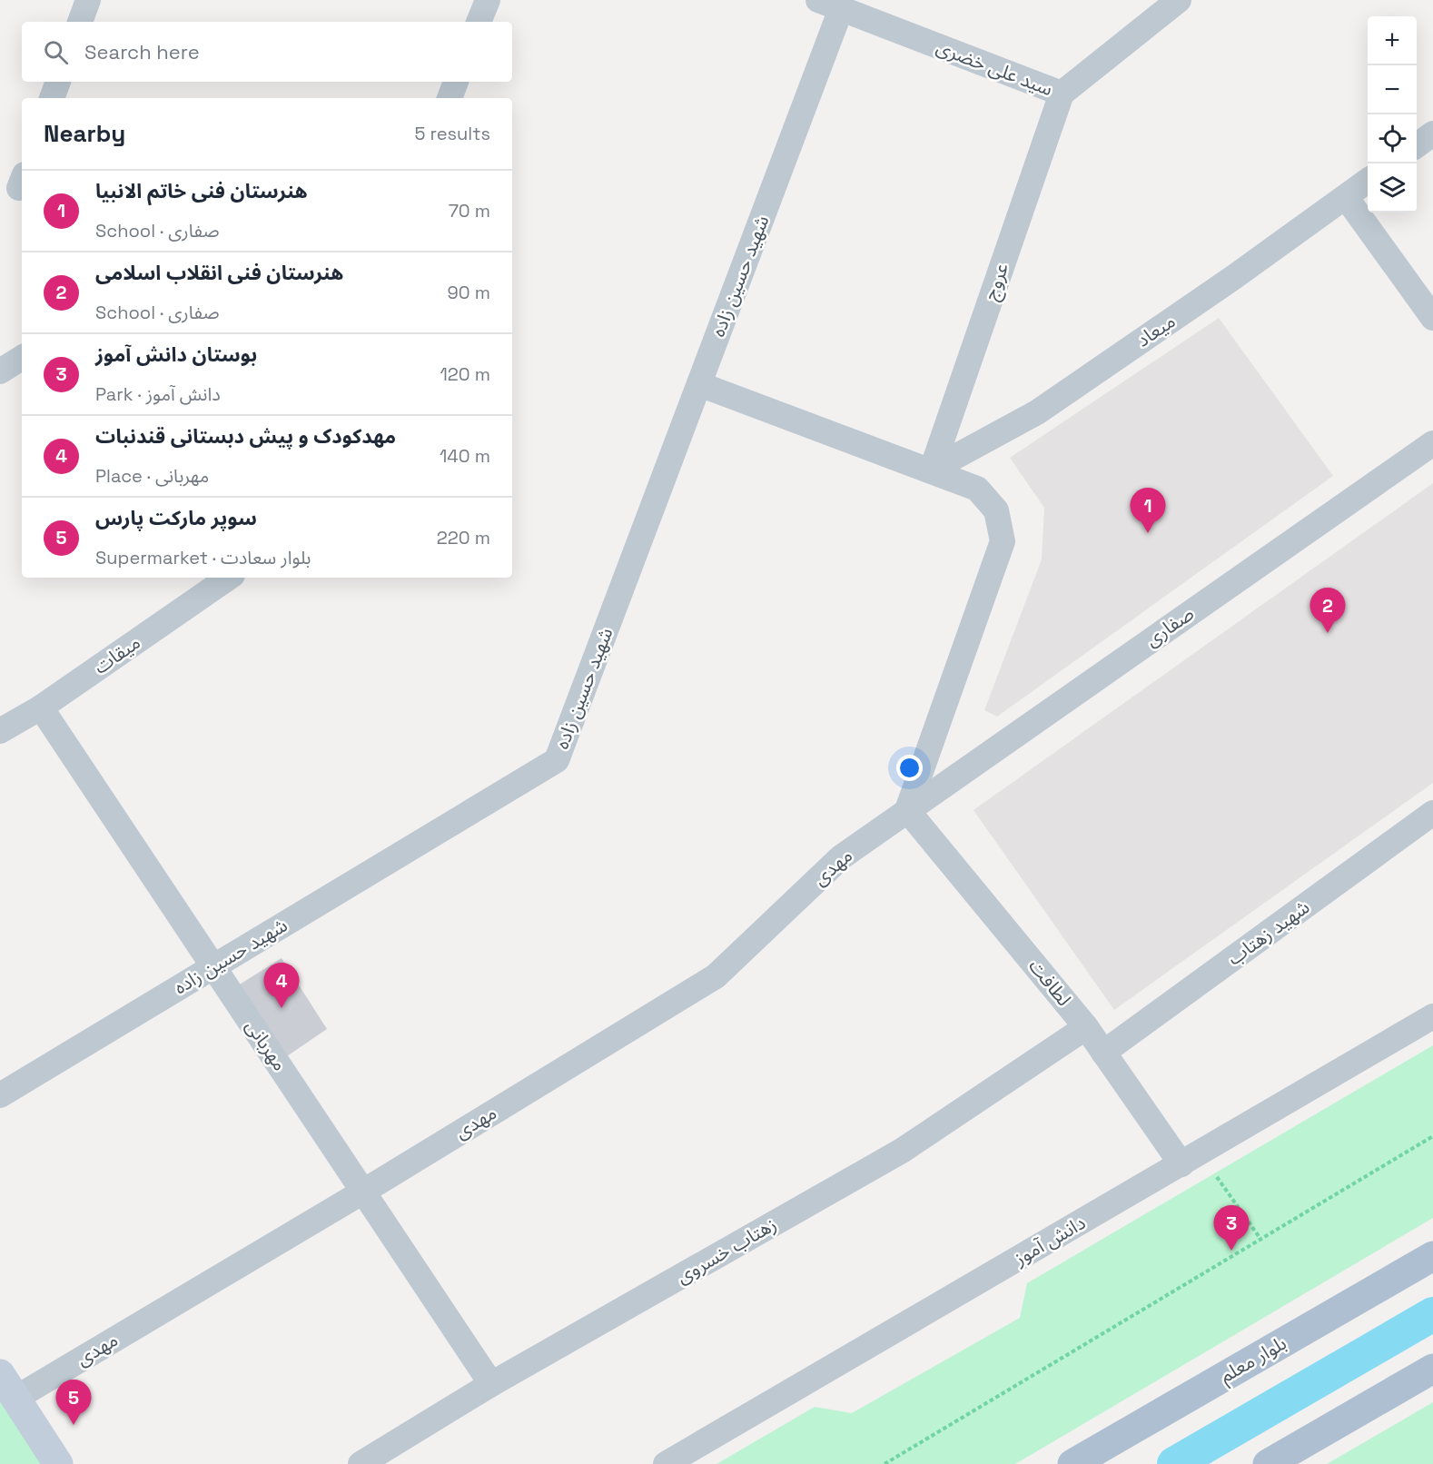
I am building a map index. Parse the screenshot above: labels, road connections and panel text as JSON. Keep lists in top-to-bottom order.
{
  "streets": {
    "main road": ["بلوار معلم"],
    "street": [
      "سید علی خضری",
      "شهید حسین زاده",
      "عروج",
      "میعاد",
      "صفاری",
      "میقات",
      "مهدی",
      "شهید زهتاب",
      "لطافت",
      "مهربانی",
      "دانش آموز",
      "زهتاب خسروی"
    ]
  },
  "crossings": [
    ["سید علی خضری", "شهید حسین زاده"],
    ["سید علی خضری", "عروج"],
    ["شهید حسین زاده", "مهربانی"],
    ["عروج", "میعاد"],
    ["صفاری", "مهدی"],
    ["صفاری", "لطافت"],
    ["میقات", "مهربانی"],
    ["مهدی", "لطافت"],
    ["مهدی", "مهربانی"],
    ["شهید زهتاب", "لطافت"],
    ["لطافت", "دانش آموز"],
    ["لطافت", "زهتاب خسروی"],
    ["مهربانی", "زهتاب خسروی"]
  ],
  "page": {
    "map_buttons": ["+", "−"],
    "search": "Search here",
    "heading": ["Nearby", "5 results"],
    "list": [
      {
        "mark": "1",
        "name": "هنرستان فنی خاتم الانبیا",
        "note": "School · صفاری",
        "value": "70 m"
      },
      {
        "mark": "2",
        "name": "هنرستان فنی انقلاب اسلامی",
        "note": "School · صفاری",
        "value": "90 m"
      },
      {
        "mark": "3",
        "name": "بوستان دانش آموز",
        "note": "Park · دانش آموز",
        "value": "120 m"
      },
      {
        "mark": "4",
        "name": "مهدکودک و پیش دبستانی قندنبات",
        "note": "Place · مهربانی",
        "value": "140 m"
      },
      {
        "mark": "5",
        "name": "سوپر مارکت پارس",
        "note": "Supermarket · بلوار سعادت",
        "value": "220 m"
      }
    ],
    "pins": [
      "1",
      "2",
      "4",
      "3",
      "5"
    ]
  }
}
